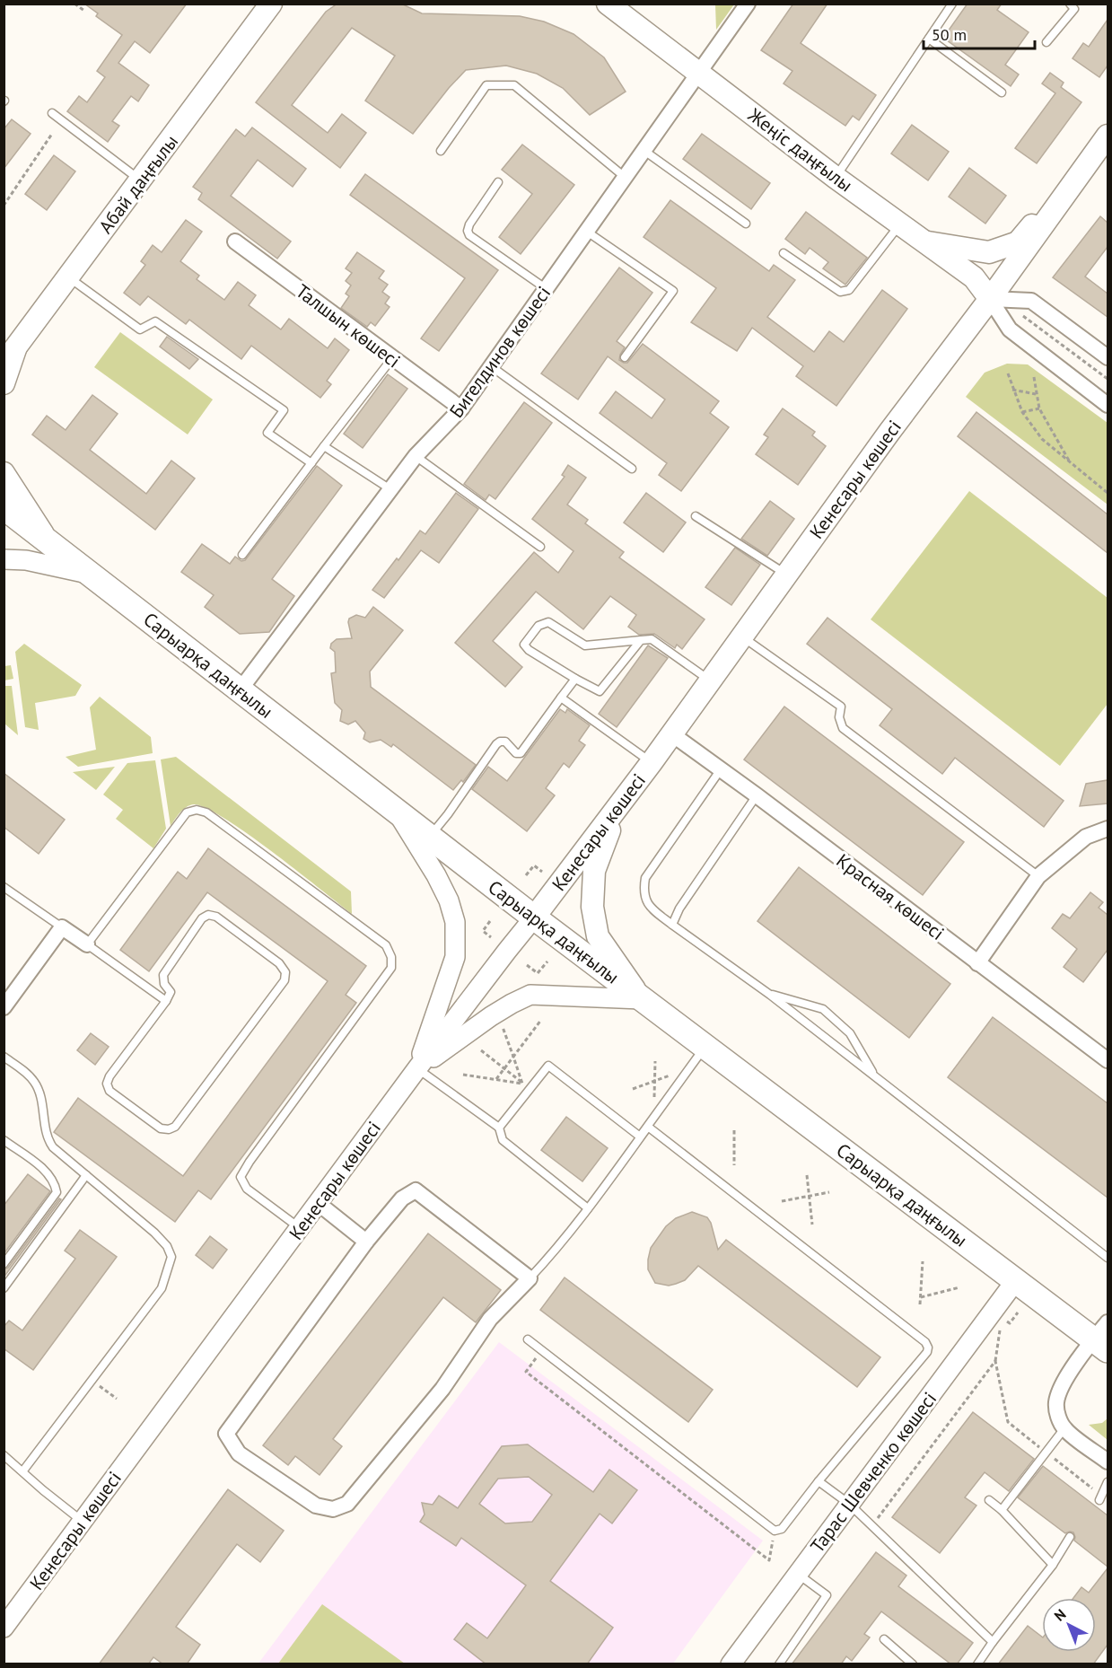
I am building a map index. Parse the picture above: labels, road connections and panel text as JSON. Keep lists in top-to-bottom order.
{
  "streets": {
    "main road": [
      "Жеңіс даңғылы",
      "Абай даңғылы",
      "Кенесары көшесі",
      "Сарыарқа даңғылы"
    ],
    "street": [
      "Талшын көшесі",
      "Бигелдинов көшесі",
      "Красная көшесі",
      "Тарас Шевченко көшесі"
    ]
  },
  "crossings": [
    ["Жеңіс даңғылы", "Бигелдинов көшесі"],
    ["Жеңіс даңғылы", "Кенесары көшесі"],
    ["Талшын көшесі", "Бигелдинов көшесі"],
    ["Бигелдинов көшесі", "Сарыарқа даңғылы"],
    ["Кенесары көшесі", "Сарыарқа даңғылы"],
    ["Кенесары көшесі", "Красная көшесі"],
    ["Сарыарқа даңғылы", "Тарас Шевченко көшесі"]
  ],
  "scale_bar": "50 m",
  "north": "top left"
}
